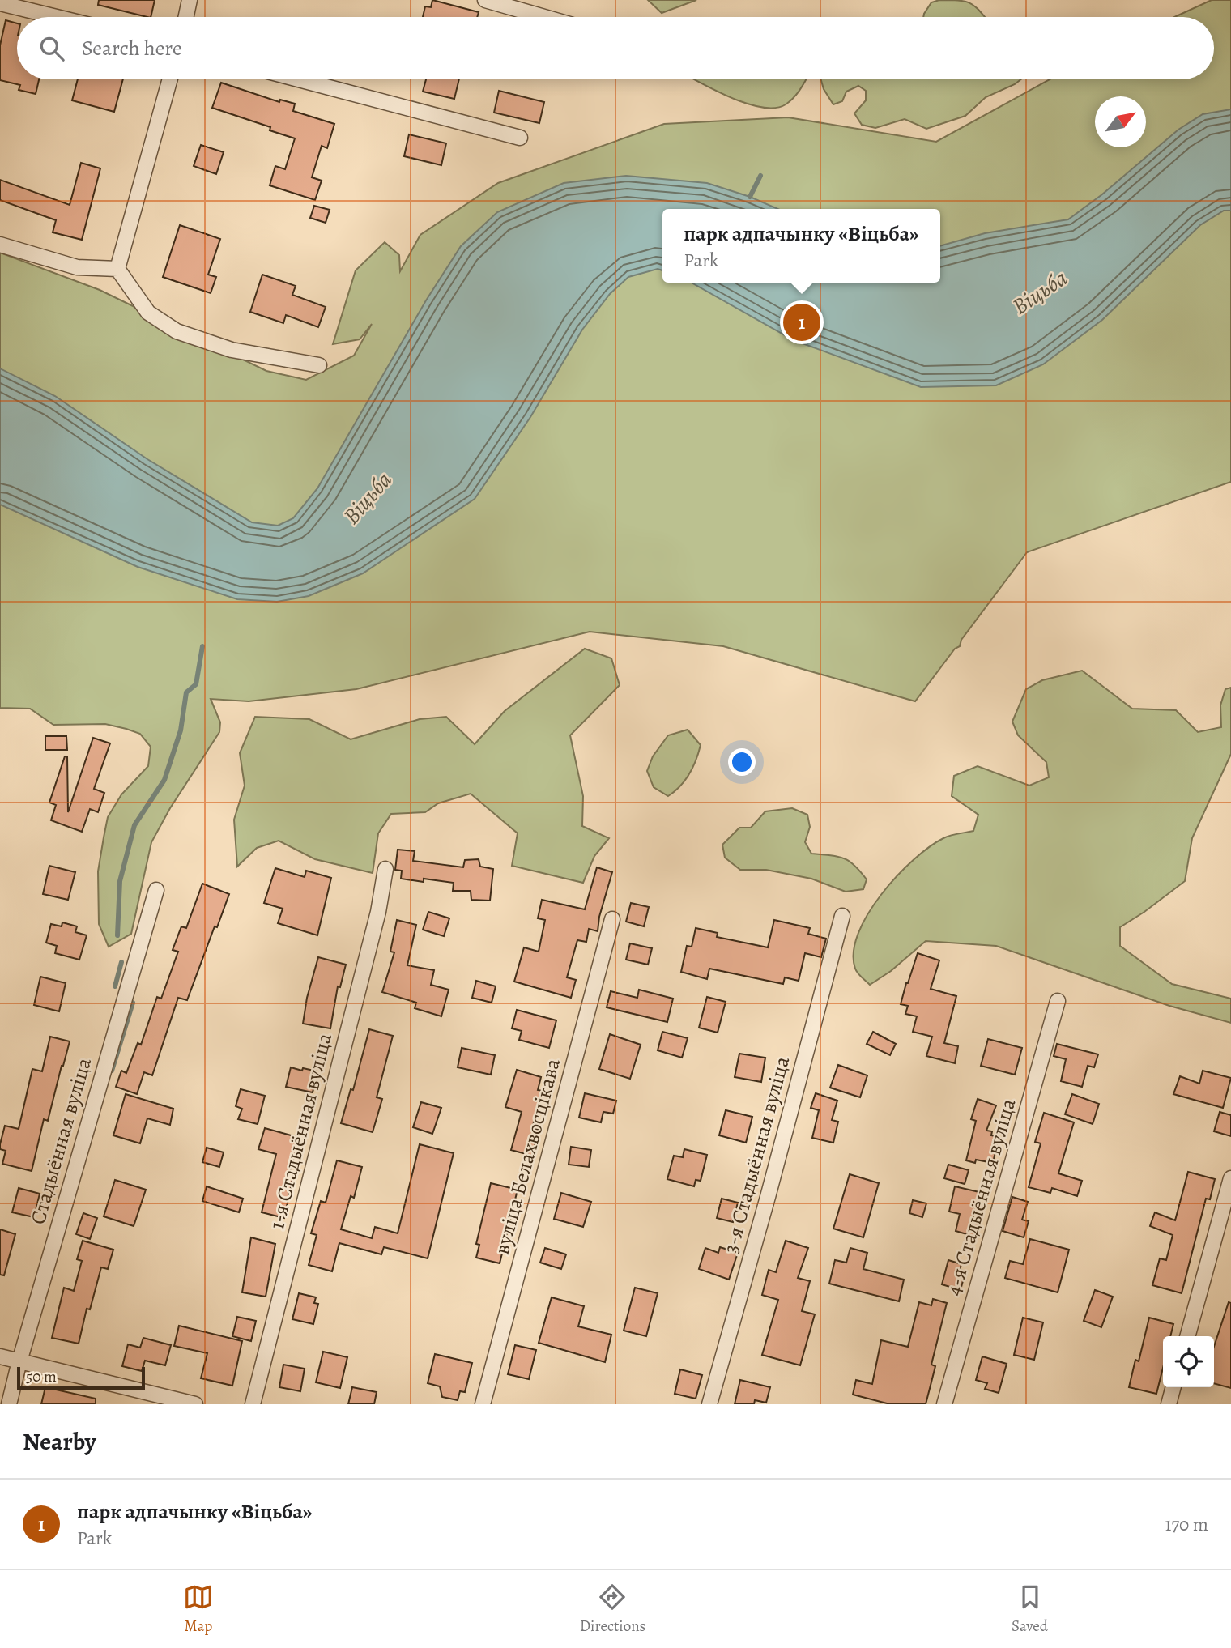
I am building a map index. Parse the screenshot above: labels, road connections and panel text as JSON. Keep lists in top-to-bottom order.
{
  "streets": {
    "street": [
      "1-я Стадыённая вуліца",
      "Стадыённая вуліца",
      "3-я Стадыённая вуліца",
      "вуліца Белахвосцікава",
      "4-я Стадыённая вуліца"
    ]
  },
  "water": ["Віцьба"],
  "scale_bar": "50 m",
  "north": "top right",
  "page": {
    "search": "Search here",
    "popup": ["парк адпачынку «Віцьба»", "Park"],
    "pins": "1",
    "scale": "50 m",
    "heading": "Nearby",
    "list": [
      {
        "mark": "1",
        "name": "парк адпачынку «Віцьба»",
        "note": "Park",
        "value": "170 m"
      }
    ],
    "nav": ["Map", "Directions", "Saved"]
  }
}
